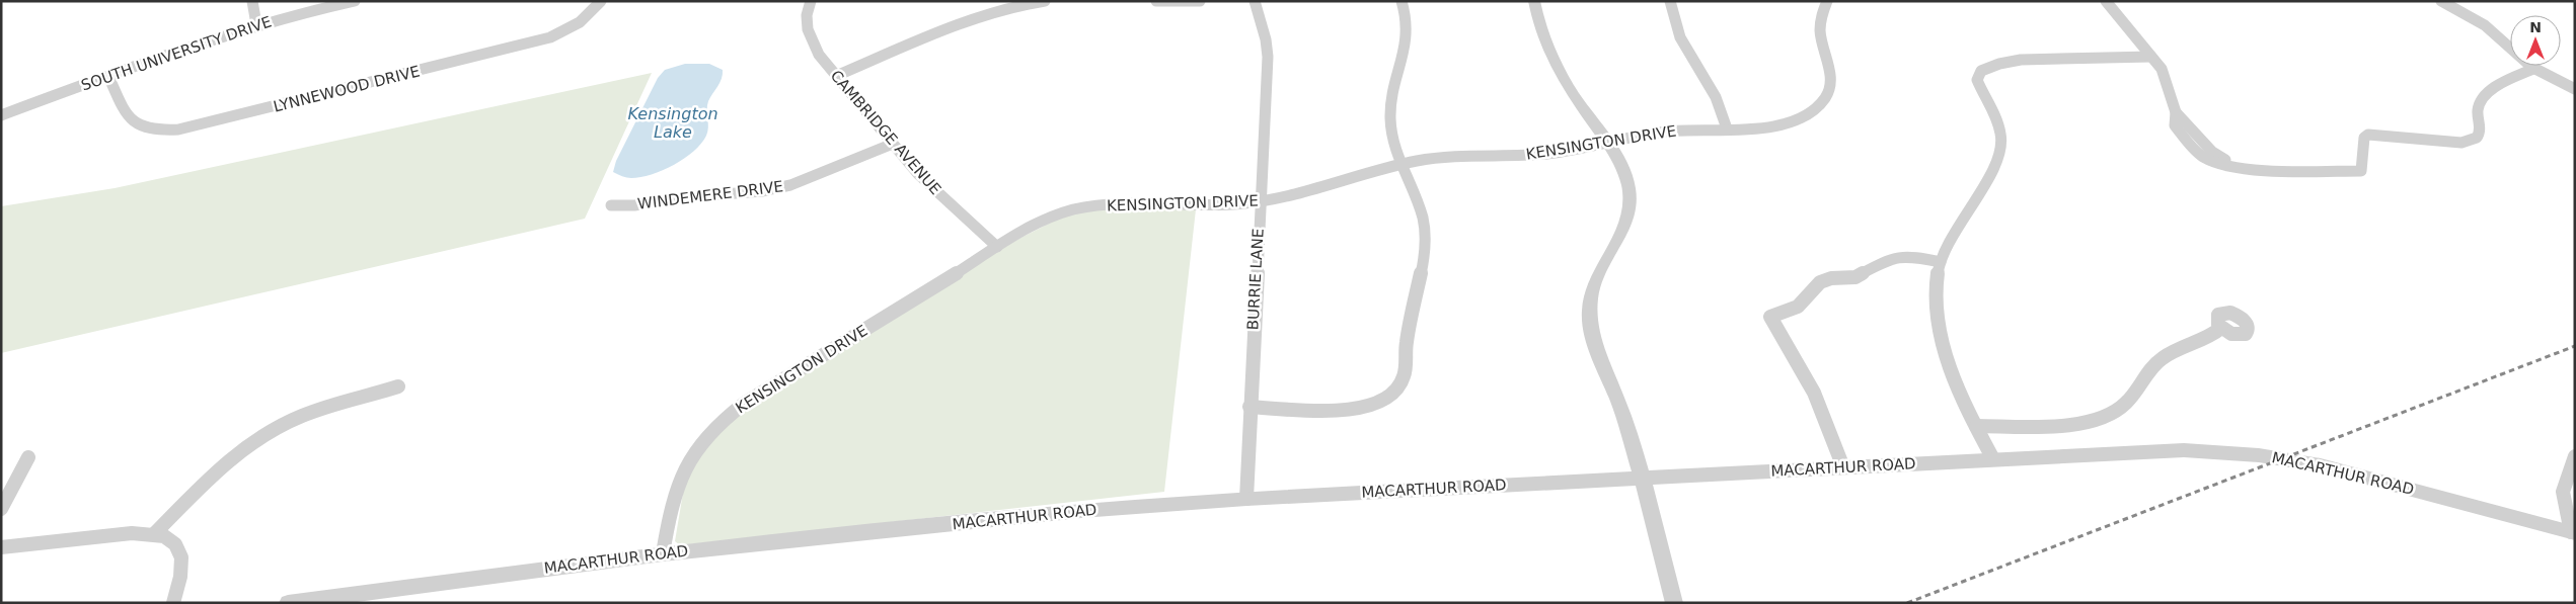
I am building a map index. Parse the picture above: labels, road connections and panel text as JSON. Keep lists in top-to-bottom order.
{
  "streets": {
    "street": [
      "SOUTH UNIVERSITY DRIVE",
      "LYNNEWOOD DRIVE",
      "CAMBRIDGE AVENUE",
      "KENSINGTON DRIVE",
      "WINDEMERE DRIVE",
      "BURRIE LANE",
      "MACARTHUR ROAD"
    ]
  },
  "crossings": [
    ["SOUTH UNIVERSITY DRIVE", "LYNNEWOOD DRIVE"],
    ["CAMBRIDGE AVENUE", "KENSINGTON DRIVE"],
    ["CAMBRIDGE AVENUE", "WINDEMERE DRIVE"],
    ["KENSINGTON DRIVE", "BURRIE LANE"],
    ["KENSINGTON DRIVE", "MACARTHUR ROAD"],
    ["BURRIE LANE", "MACARTHUR ROAD"]
  ],
  "water": ["Kensington Lake"],
  "north": "top"
}
